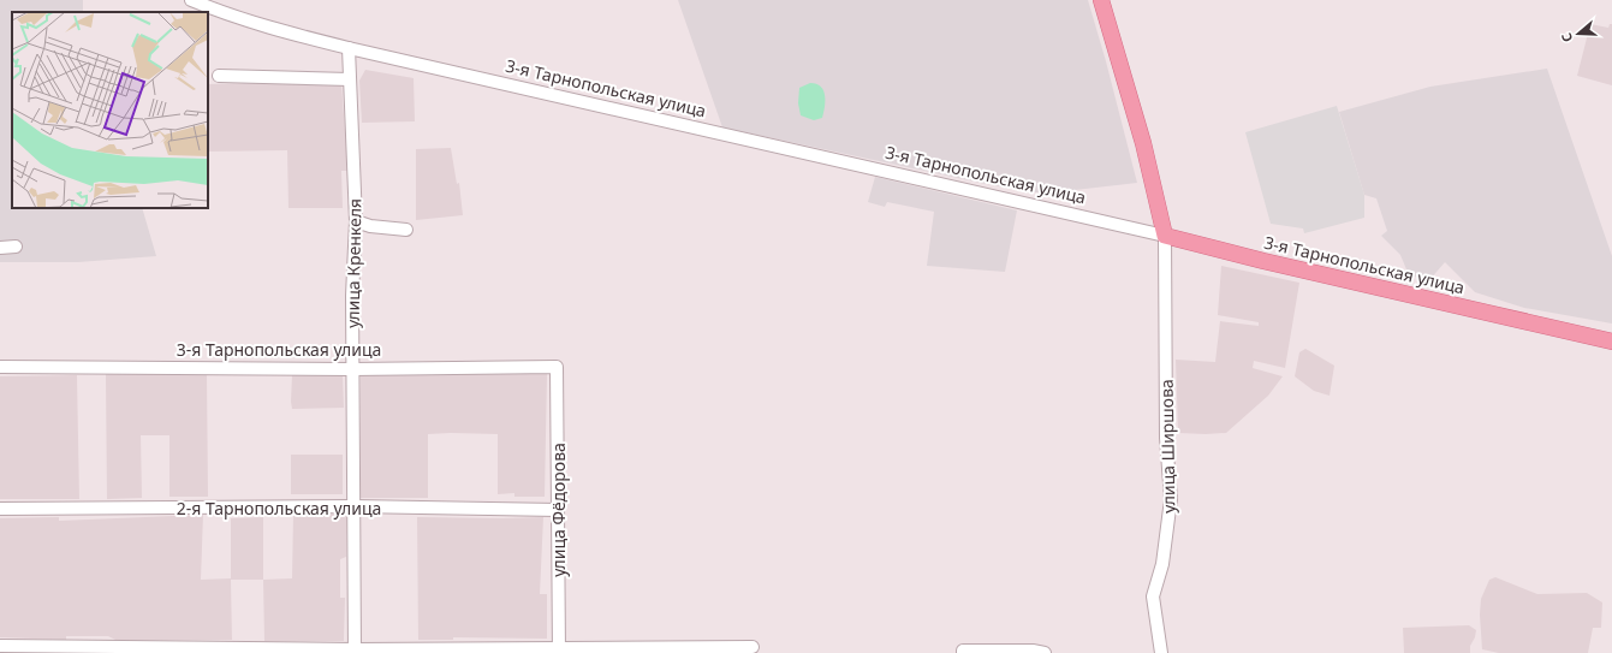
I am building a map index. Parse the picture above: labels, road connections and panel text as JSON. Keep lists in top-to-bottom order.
{
  "streets": {
    "main road": ["3-я Тарнопольская улица"],
    "street": [
      "улица Кренкеля",
      "улица Ширшова",
      "2-я Тарнопольская улица",
      "улица Фёдорова"
    ]
  },
  "crossings": [
    ["3-я Тарнопольская улица", "улица Кренкеля"],
    ["3-я Тарнопольская улица", "улица Ширшова"],
    ["3-я Тарнопольская улица", "улица Фёдорова"],
    ["улица Кренкеля", "2-я Тарнопольская улица"],
    ["2-я Тарнопольская улица", "улица Фёдорова"]
  ],
  "north": "left"
}
